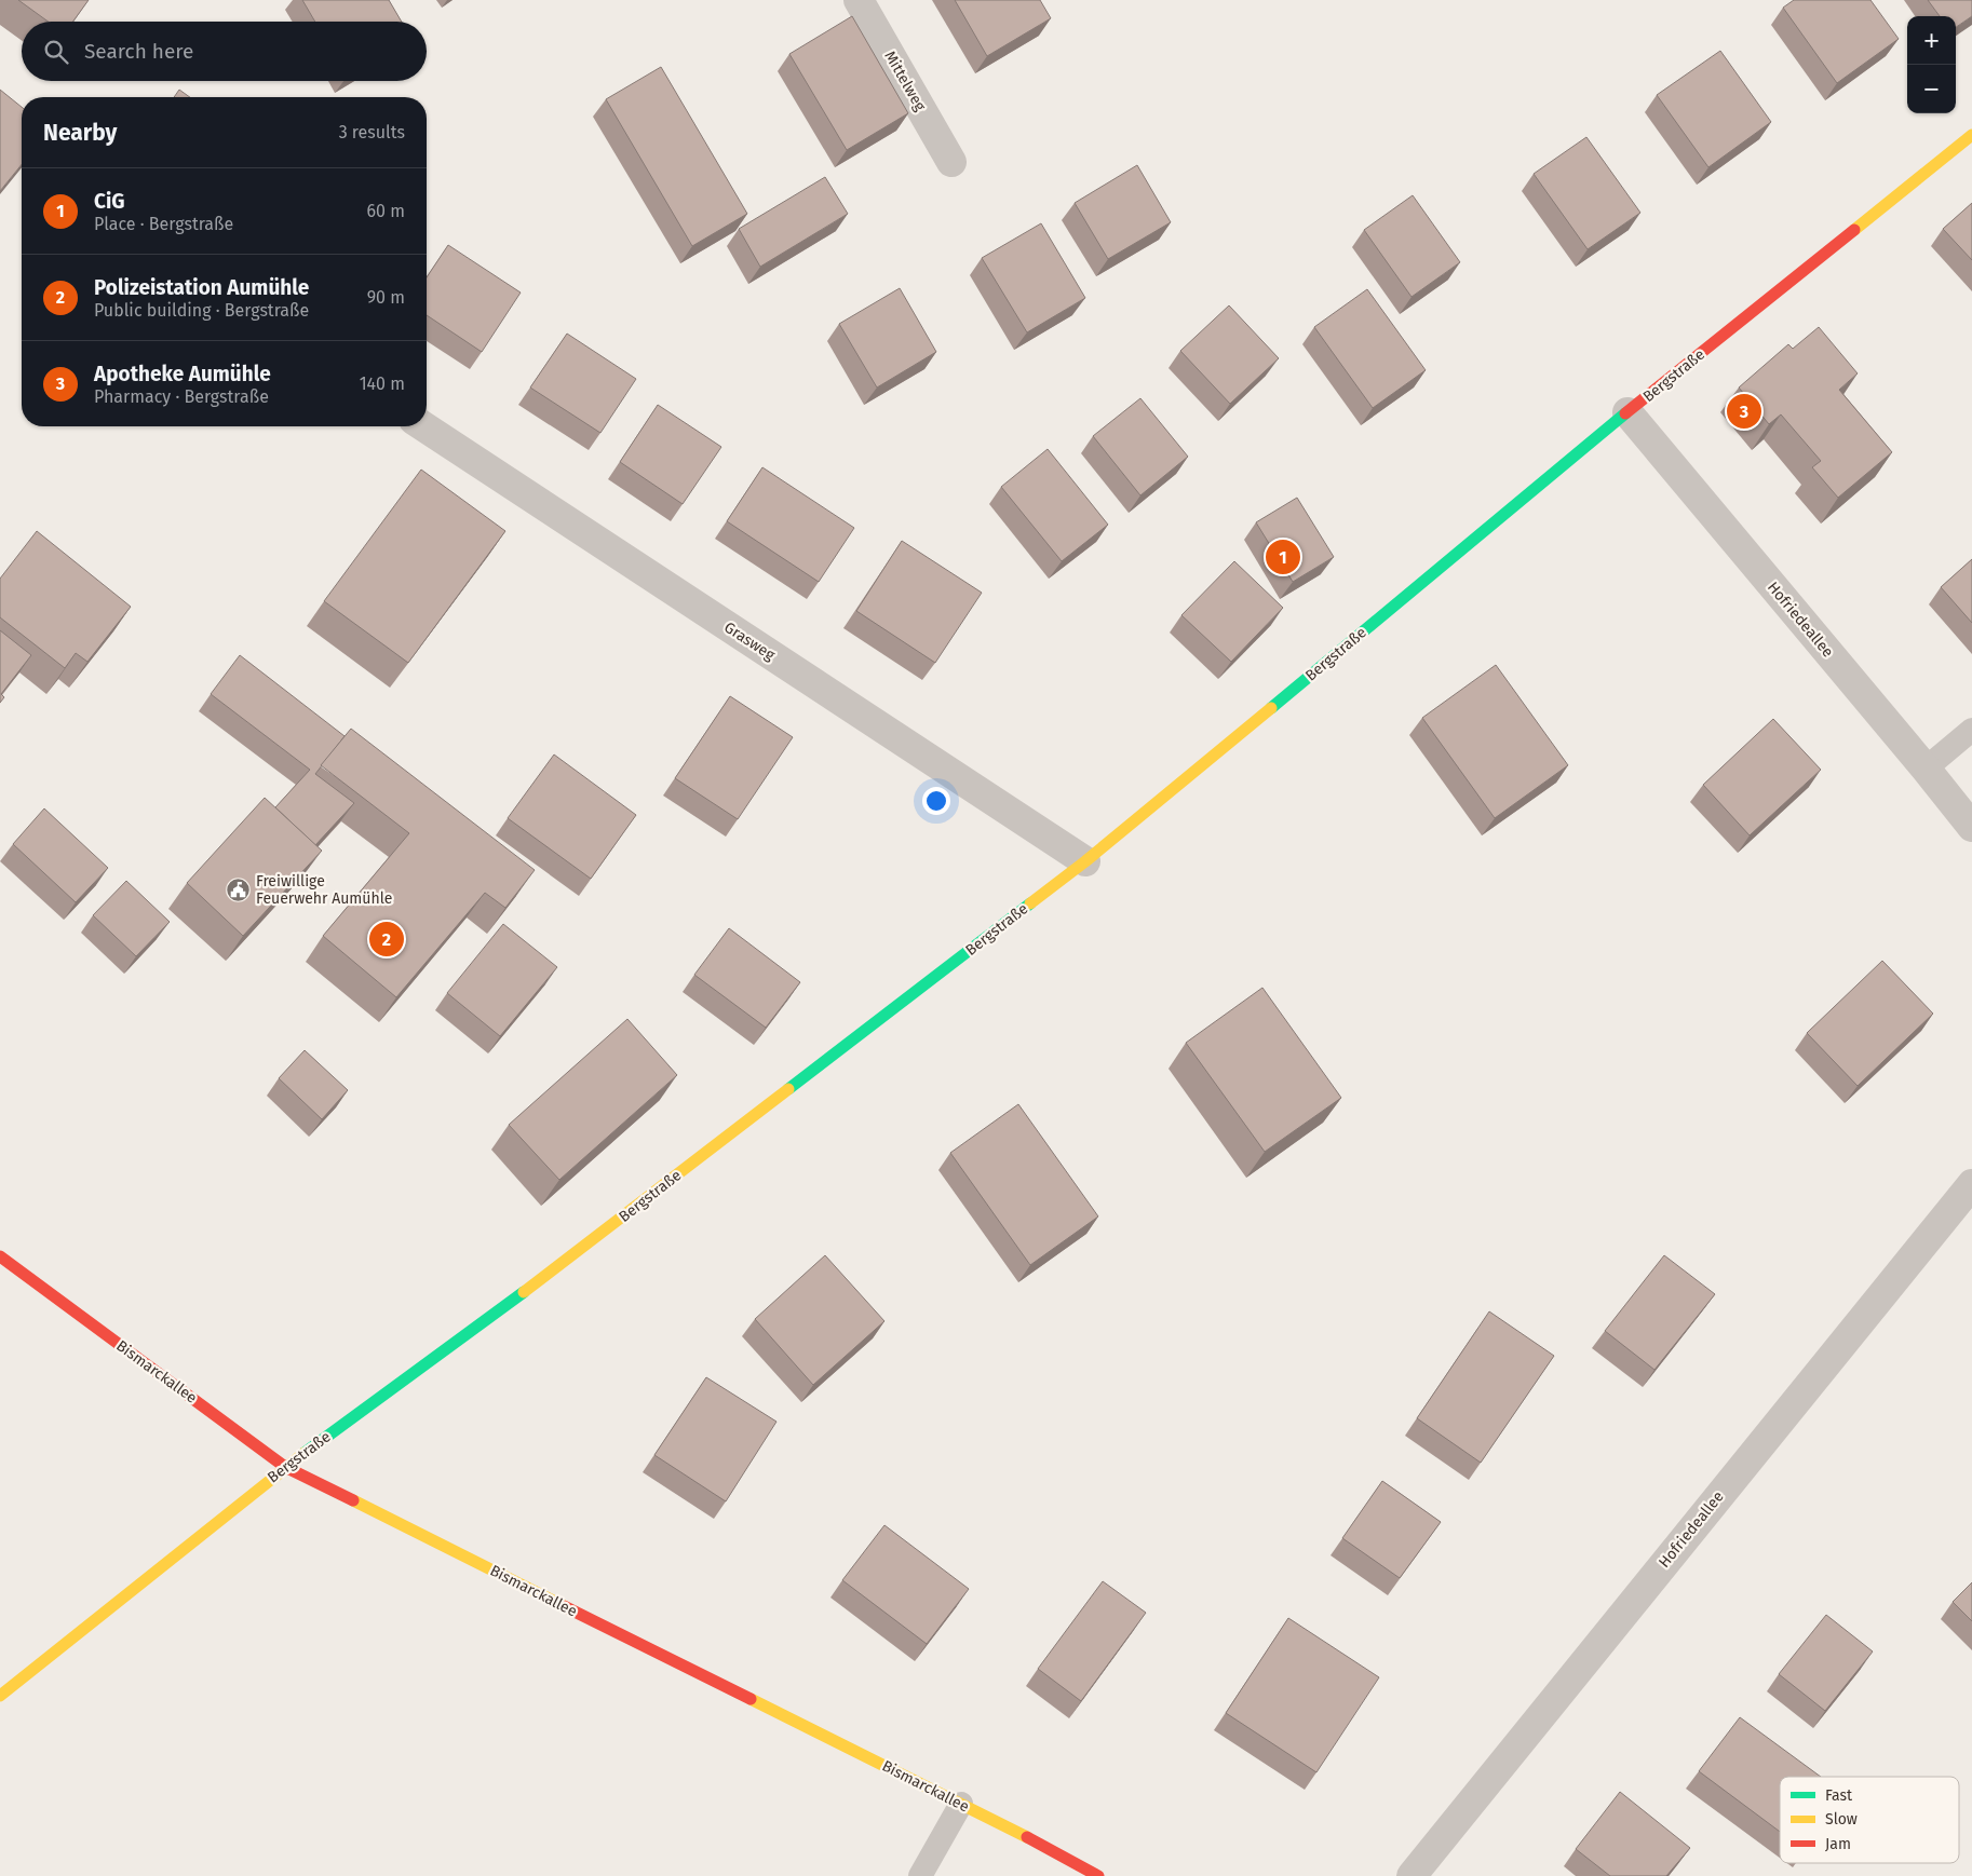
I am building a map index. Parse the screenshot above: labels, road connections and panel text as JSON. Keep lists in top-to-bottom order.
{
  "streets": {
    "street": [
      "Mittelweg",
      "Bergstraße",
      "Hofriedeallee",
      "Grasweg",
      "Bismarckallee"
    ]
  },
  "crossings": [
    ["Bergstraße", "Hofriedeallee"],
    ["Bergstraße", "Grasweg"],
    ["Bergstraße", "Bismarckallee"]
  ],
  "places": {
    "public building": ["Freiwillige Feuerwehr Aumühle"]
  },
  "legend": ["Fast", "Slow", "Jam"],
  "page": {
    "map_buttons": ["+", "−"],
    "search": "Search here",
    "heading": ["Nearby", "3 results"],
    "list": [
      {
        "mark": "1",
        "name": "CiG",
        "note": "Place · Bergstraße",
        "value": "60 m"
      },
      {
        "mark": "2",
        "name": "Polizeistation Aumühle",
        "note": "Public building · Bergstraße",
        "value": "90 m"
      },
      {
        "mark": "3",
        "name": "Apotheke Aumühle",
        "note": "Pharmacy · Bergstraße",
        "value": "140 m"
      }
    ],
    "pins": ["3", "1", "2"]
  }
}
